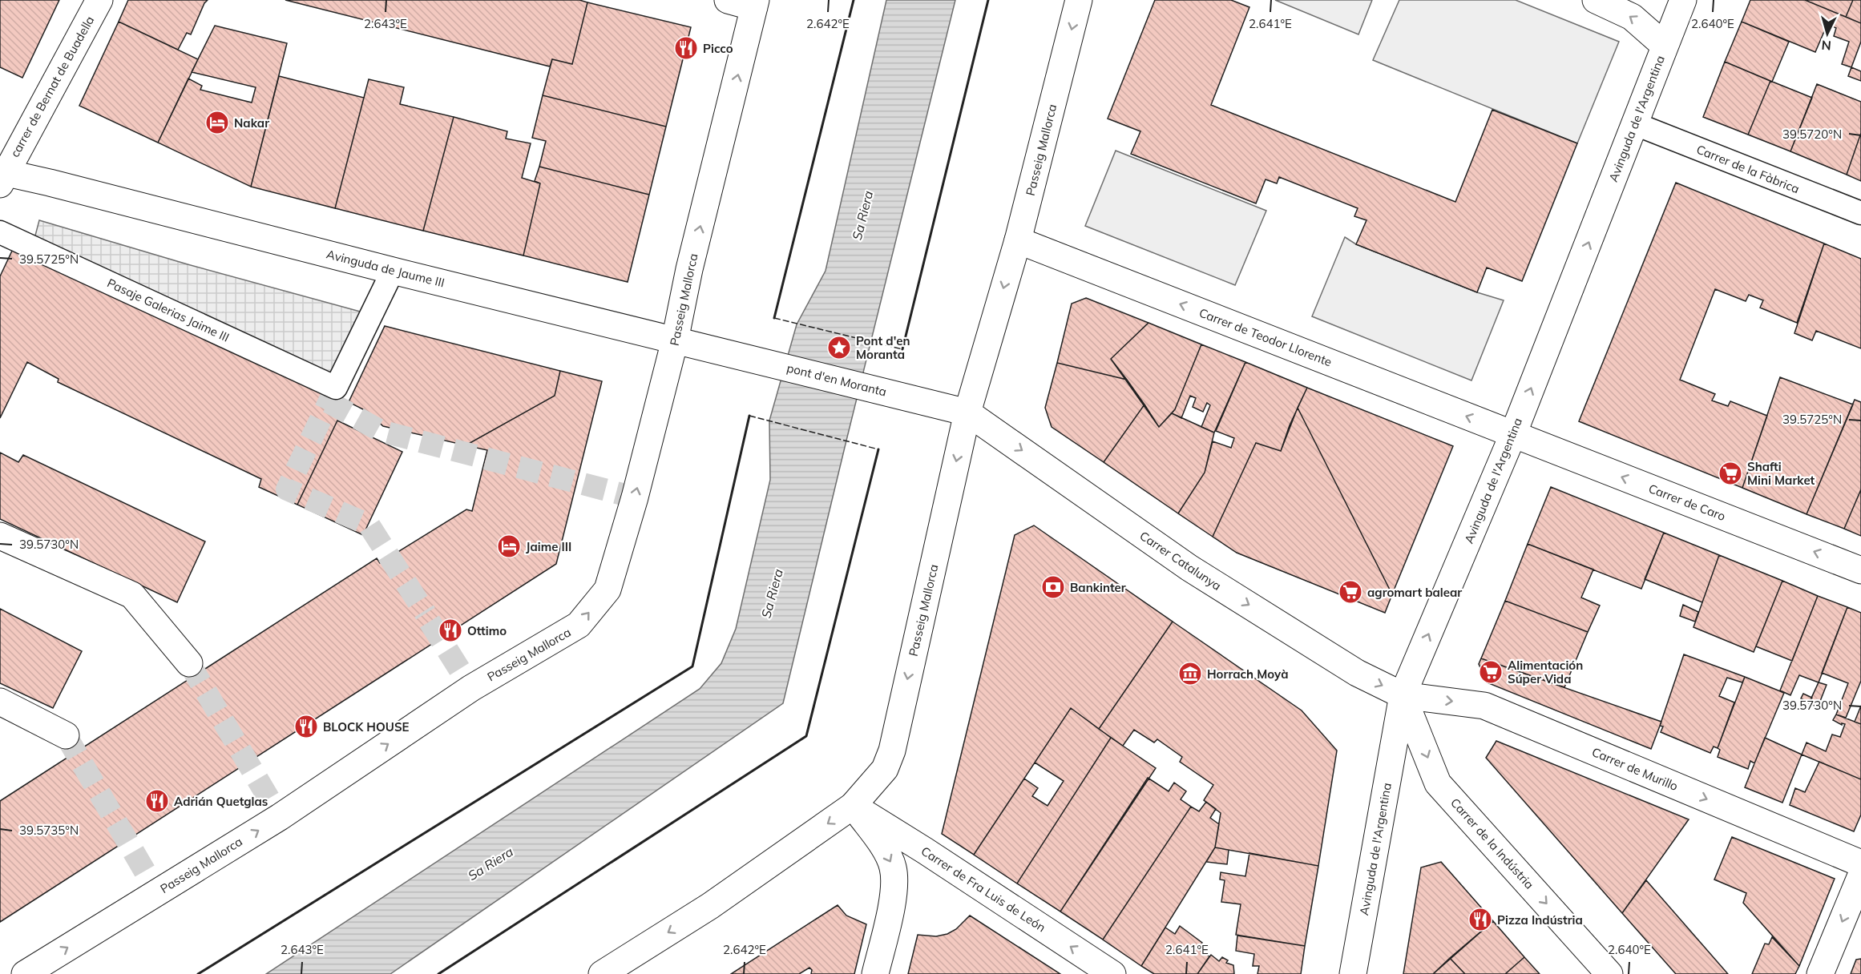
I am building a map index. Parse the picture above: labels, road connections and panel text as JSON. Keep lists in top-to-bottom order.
{
  "streets": {
    "street": [
      "carrer de Bernat de Buadella",
      "Avinguda de l'Argentina",
      "Passeig Mallorca",
      "Carrer de la Fàbrica",
      "Avinguda de Jaume III",
      "Pasaje Galerias Jaime III",
      "Carrer de Teodor Llorente",
      "pont d'en Moranta",
      "Carrer de Caro",
      "Carrer Catalunya",
      "Carrer de Murillo",
      "Carrer de la Indústria",
      "Carrer de Fra Luis de León"
    ]
  },
  "crossings": [
    ["carrer de Bernat de Buadella", "Avinguda de Jaume III"],
    ["Avinguda de l'Argentina", "Carrer de la Fàbrica"],
    ["Avinguda de l'Argentina", "Carrer de Teodor Llorente"],
    ["Avinguda de l'Argentina", "Carrer de Caro"],
    ["Avinguda de l'Argentina", "Carrer Catalunya"],
    ["Avinguda de l'Argentina", "Carrer de Murillo"],
    ["Avinguda de l'Argentina", "Carrer de la Indústria"],
    ["Passeig Mallorca", "Avinguda de Jaume III"],
    ["Passeig Mallorca", "Carrer de Teodor Llorente"],
    ["Passeig Mallorca", "pont d'en Moranta"],
    ["Passeig Mallorca", "Carrer Catalunya"],
    ["Passeig Mallorca", "Carrer de Fra Luis de León"],
    ["Avinguda de Jaume III", "Pasaje Galerias Jaime III"],
    ["Avinguda de Jaume III", "pont d'en Moranta"],
    ["Carrer de Teodor Llorente", "Carrer de Caro"],
    ["pont d'en Moranta", "Carrer Catalunya"],
    ["Carrer Catalunya", "Carrer de Murillo"],
    ["Carrer Catalunya", "Carrer de la Indústria"],
    ["Carrer de Murillo", "Carrer de la Indústria"]
  ],
  "one_way": [
    "Avinguda de l'Argentina",
    "Carrer de Teodor Llorente",
    "Carrer de Caro",
    "Carrer Catalunya",
    "Carrer de Murillo",
    "Carrer de la Indústria",
    "Carrer de Fra Luis de León"
  ],
  "water": ["Sa Riera"],
  "places": {
    "restaurant": [
      "Picco",
      "Ottimo",
      "BLOCK HOUSE",
      "Adrián Quetglas",
      "Pizza Indústria"
    ],
    "hotel": ["Nakar", "Jaime III"],
    "place": ["Pont d'en Moranta"],
    "supermarket": ["Shafti Mini Market", "agromart balear", "Alimentación Súper Vida"],
    "bank": ["Bankinter"],
    "museum": ["Horrach Moyà"]
  },
  "north": "bottom",
  "coordinates": [
    "2.643°E",
    "2.642°E",
    "2.641°E",
    "2.640°E",
    "39.5720°N",
    "39.5725°N",
    "39.5730°N",
    "39.5735°N"
  ]
}
